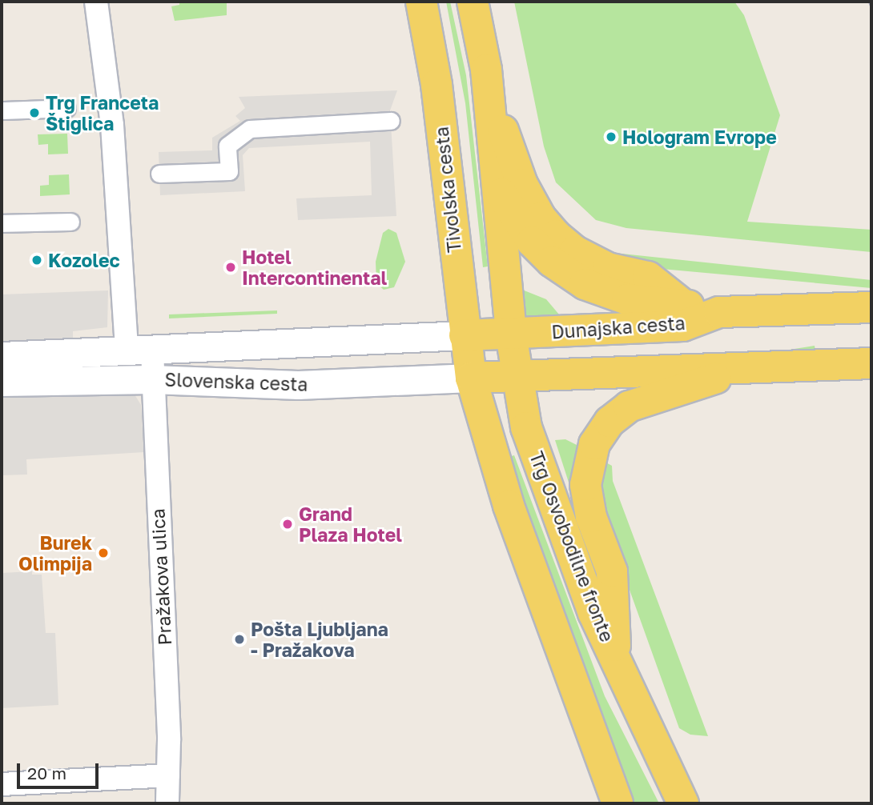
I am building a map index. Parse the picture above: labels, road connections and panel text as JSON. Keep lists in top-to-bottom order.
{
  "streets": {
    "main road": ["Tivolska cesta", "Dunajska cesta", "Trg Osvobodilne fronte"],
    "street": ["Slovenska cesta", "Pražakova ulica"]
  },
  "crossings": [
    ["Tivolska cesta", "Dunajska cesta"],
    ["Tivolska cesta", "Slovenska cesta"],
    ["Dunajska cesta", "Slovenska cesta"],
    ["Slovenska cesta", "Pražakova ulica"]
  ],
  "places": [
    "Trg Franceta Štiglica",
    "Hologram Evrope",
    "Kozolec",
    "Hotel Intercontinental",
    "Grand Plaza Hotel",
    "Burek Olimpija",
    "Pošta Ljubljana - Pražakova"
  ],
  "scale_bar": "20 m"
}
